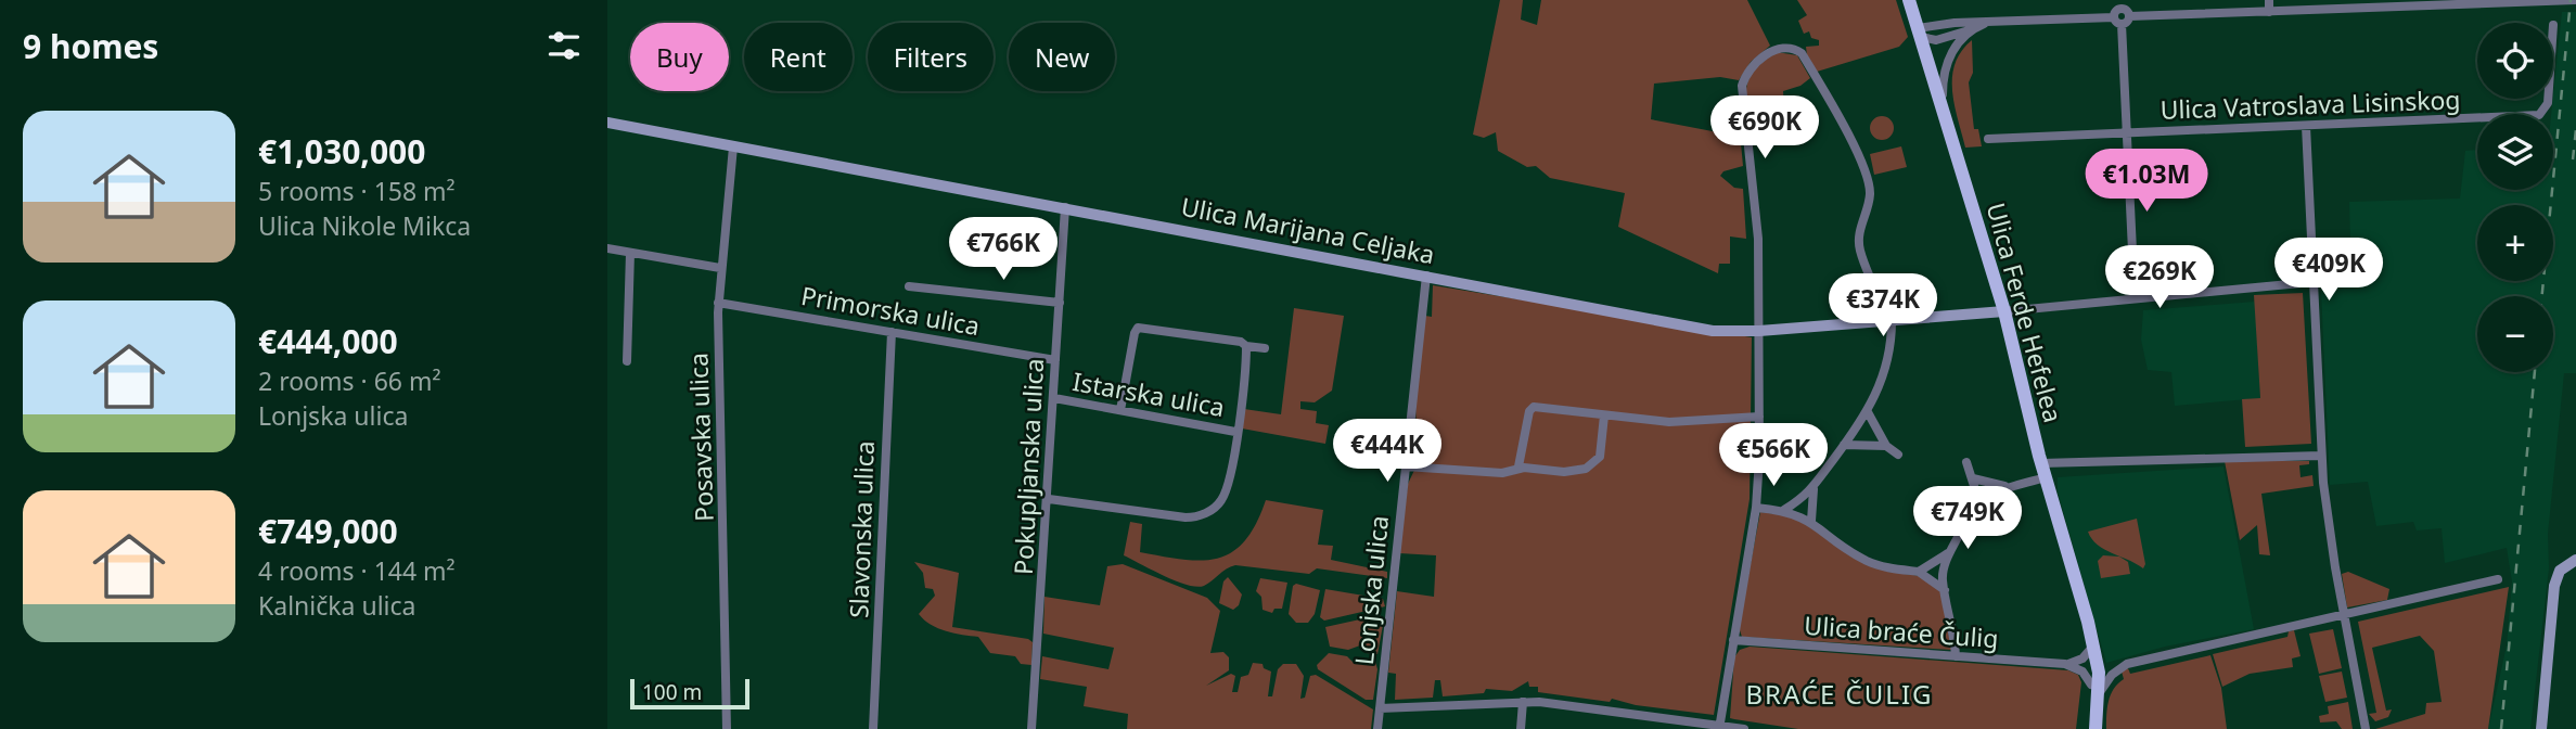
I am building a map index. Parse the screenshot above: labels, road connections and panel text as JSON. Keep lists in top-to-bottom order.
{
  "streets": {
    "main road": ["Ulica Marijana Celjaka", "Ulica Ferde Hefelea"],
    "street": [
      "Ulica Vatroslava Lisinskog",
      "Primorska ulica",
      "Istarska ulica",
      "Posavska ulica",
      "Pokupljanska ulica",
      "Slavonska ulica",
      "Lonjska ulica",
      "Ulica braće Čulig"
    ]
  },
  "crossings": [
    ["Ulica Marijana Celjaka", "Ulica Ferde Hefelea"],
    ["Ulica Marijana Celjaka", "Posavska ulica"],
    ["Ulica Marijana Celjaka", "Pokupljanska ulica"],
    ["Ulica Marijana Celjaka", "Lonjska ulica"],
    ["Primorska ulica", "Posavska ulica"],
    ["Primorska ulica", "Pokupljanska ulica"],
    ["Primorska ulica", "Slavonska ulica"],
    ["Istarska ulica", "Pokupljanska ulica"]
  ],
  "districts": ["BRAĆE ČULIG"],
  "scale_bar": "100 m",
  "page": {
    "heading": "9 homes",
    "map_buttons": ["+", "−"],
    "chip": [
      "Buy",
      "Rent",
      "Filters",
      "New"
    ],
    "list": [
      {
        "name": "€1,030,000",
        "note": "5 rooms · 158 m² · Ulica Nikole Mikca"
      },
      {
        "name": "€444,000",
        "note": "2 rooms · 66 m² · Lonjska ulica"
      },
      {
        "name": "€749,000",
        "note": "4 rooms · 144 m² · Kalnička ulica"
      }
    ],
    "price": [
      "€690K",
      "€1.03M",
      "€766K",
      "€409K",
      "€269K",
      "€374K",
      "€444K",
      "€566K",
      "€749K"
    ],
    "scale": "100 m"
  }
}
